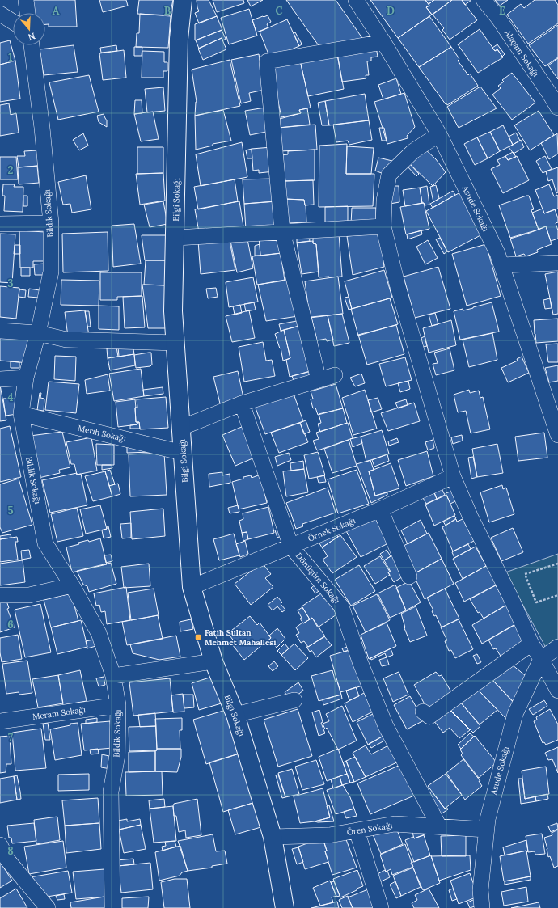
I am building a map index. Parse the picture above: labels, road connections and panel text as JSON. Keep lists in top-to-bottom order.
{
  "streets": {
    "street": [
      "Alaçam Sokağı",
      "Bilgi Sokağı",
      "Asude Sokağı",
      "Bildik Sokağı",
      "Merih Sokağı",
      "Örnek Sokağı",
      "Dönüşüm Sokağı",
      "Meram Sokağı",
      "Ören Sokağı"
    ]
  },
  "crossings": [
    ["Bilgi Sokağı", "Merih Sokağı"],
    ["Bilgi Sokağı", "Örnek Sokağı"],
    ["Bilgi Sokağı", "Ören Sokağı"],
    ["Asude Sokağı", "Ören Sokağı"],
    ["Bildik Sokağı", "Merih Sokağı"],
    ["Bildik Sokağı", "Meram Sokağı"],
    ["Örnek Sokağı", "Dönüşüm Sokağı"],
    ["Dönüşüm Sokağı", "Ören Sokağı"]
  ],
  "places": {
    "transit": ["Fatih Sultan Mehmet Mahallesi"]
  },
  "north": "bottom",
  "grid": {
    "columns": [
      "A",
      "B",
      "C",
      "D",
      "E"
    ],
    "rows": [
      "1",
      "2",
      "3",
      "4",
      "5",
      "6",
      "7",
      "8"
    ]
  }
}
